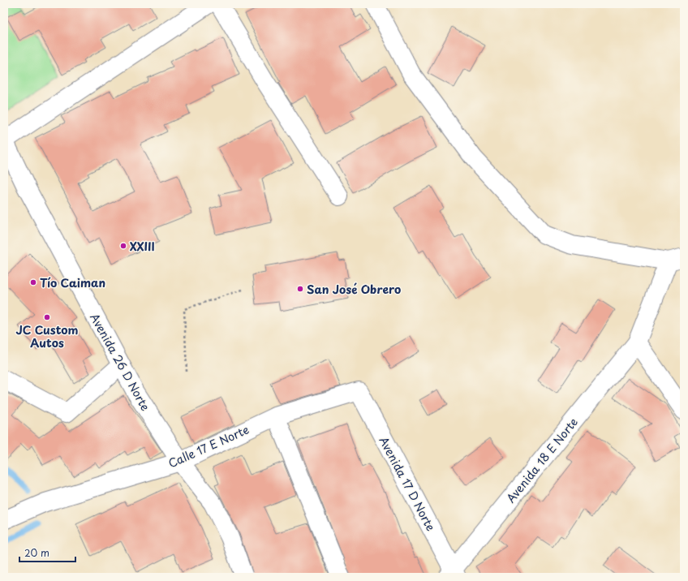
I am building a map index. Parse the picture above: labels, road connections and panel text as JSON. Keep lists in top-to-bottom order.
{
  "streets": {
    "street": [
      "Avenida 26 D Norte",
      "Calle 17 E Norte",
      "Avenida 18 E Norte",
      "Avenida 17 D Norte"
    ]
  },
  "crossings": [
    ["Avenida 26 D Norte", "Calle 17 E Norte"],
    ["Calle 17 E Norte", "Avenida 17 D Norte"],
    ["Avenida 18 E Norte", "Avenida 17 D Norte"]
  ],
  "places": [
    "XXIII",
    "Tío Caiman",
    "San José Obrero",
    "JC Custom Autos"
  ],
  "scale_bar": "20 m"
}
